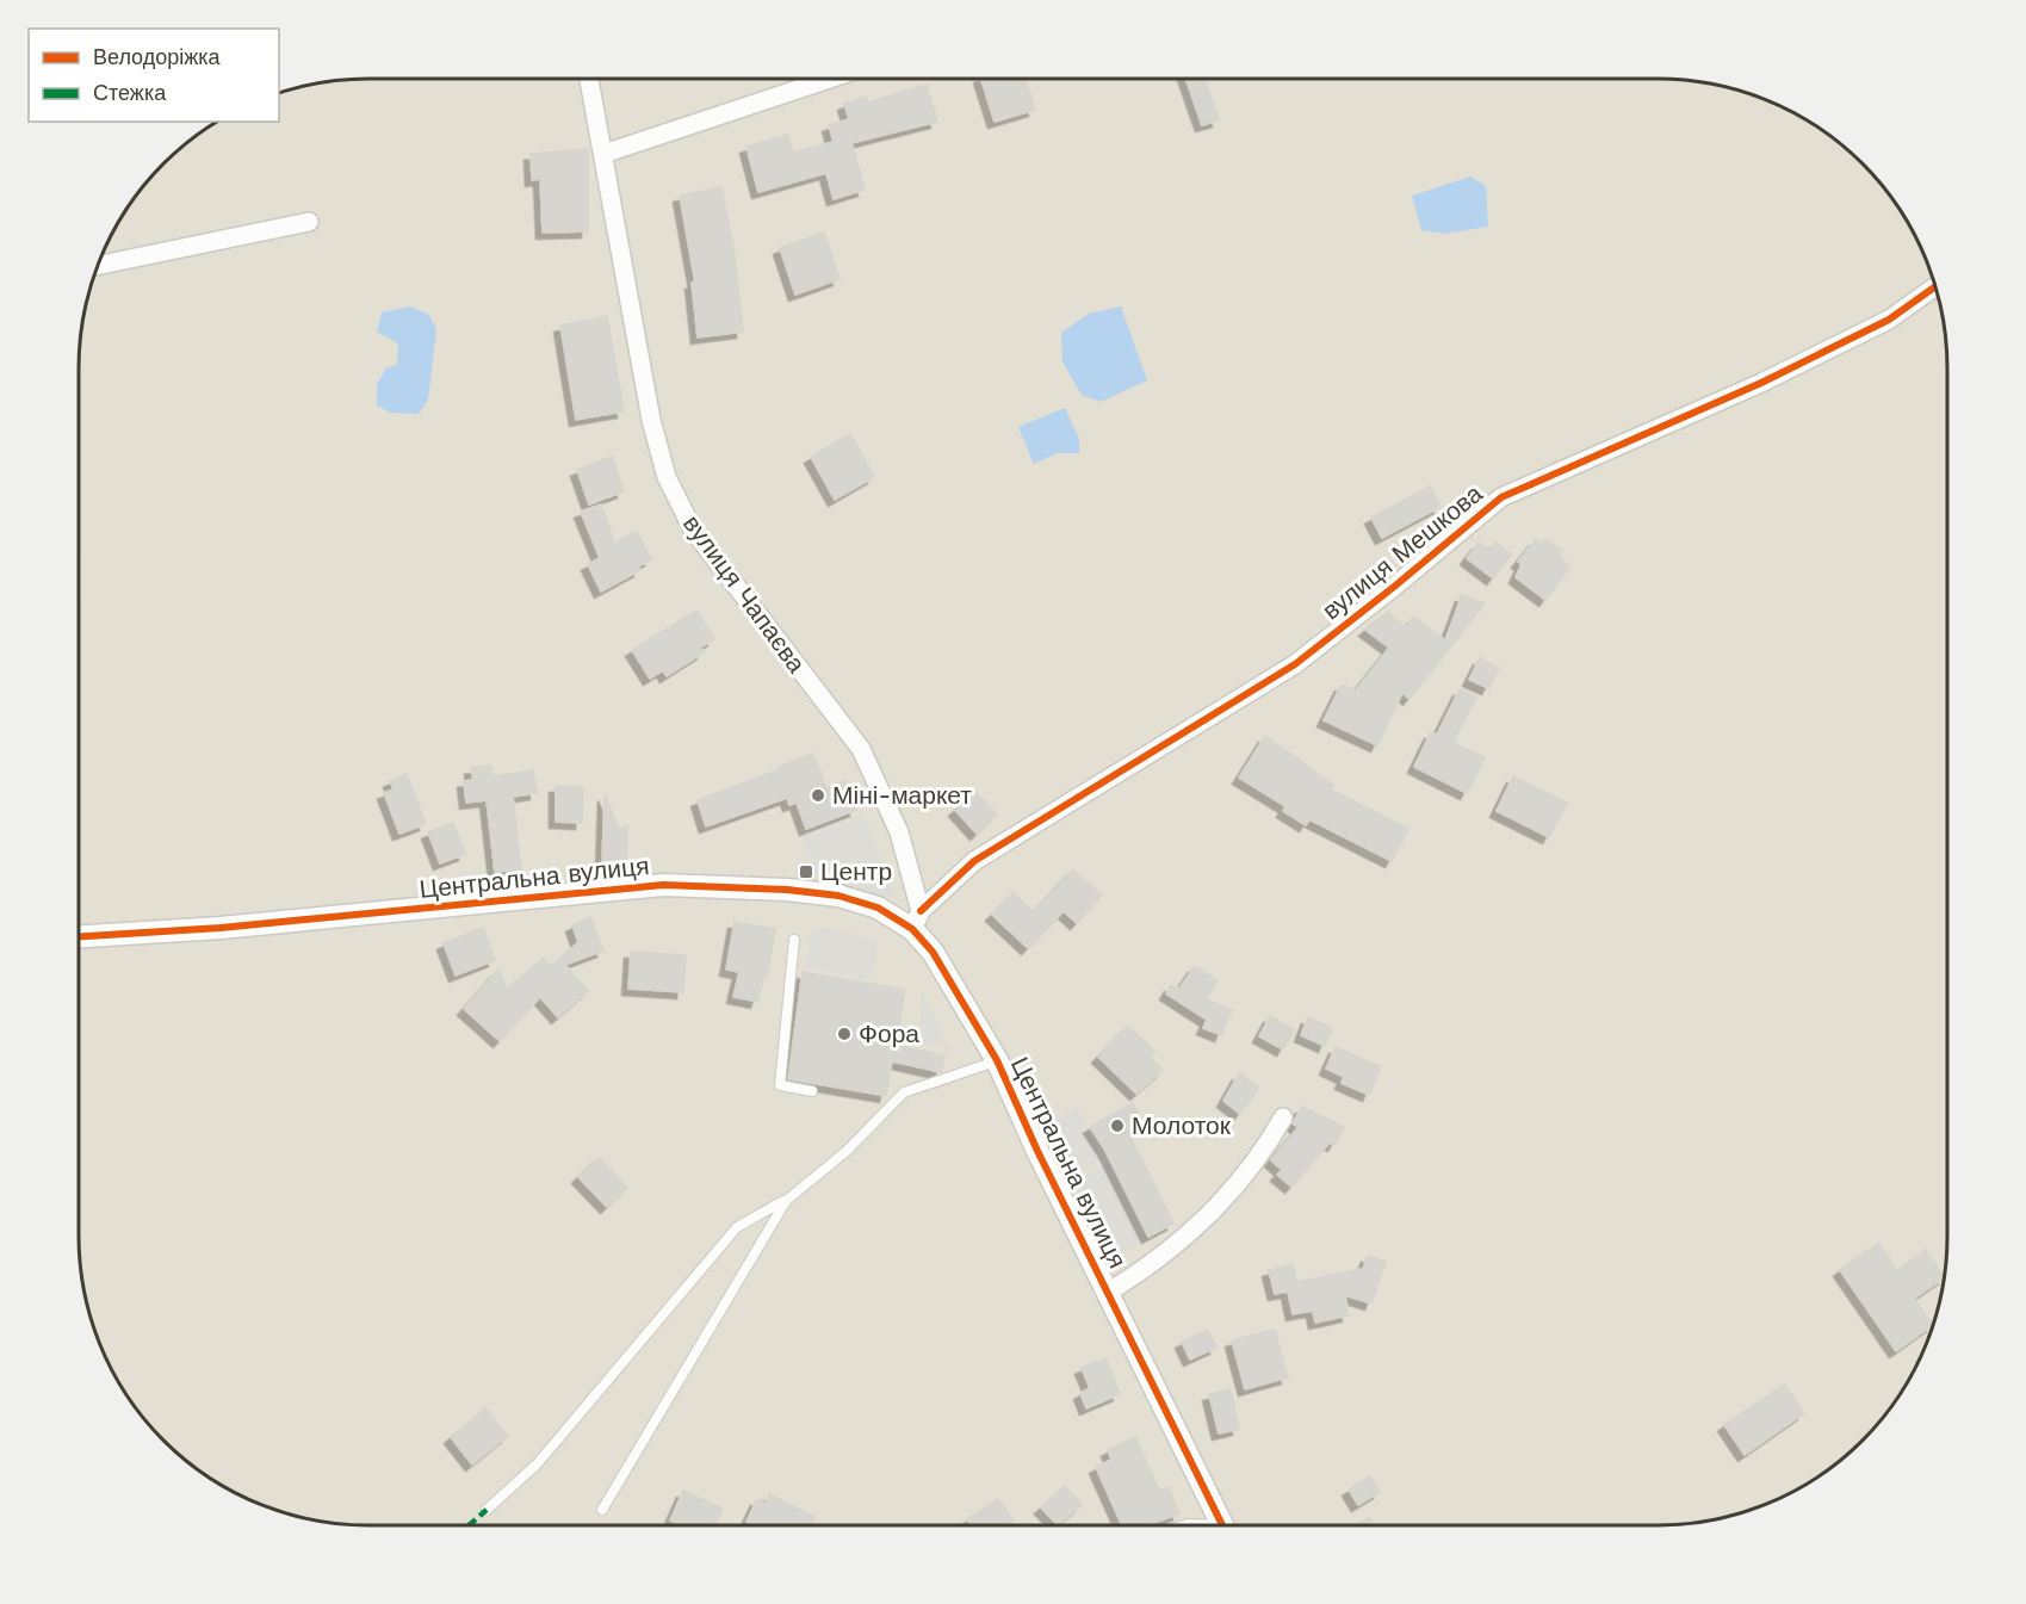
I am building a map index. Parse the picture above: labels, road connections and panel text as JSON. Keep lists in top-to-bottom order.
{
  "streets": {
    "street": ["вулиця Мешкова", "вулиця Чапаєва", "Центральна вулиця"]
  },
  "crossings": [
    ["вулиця Мешкова", "вулиця Чапаєва"],
    ["вулиця Мешкова", "Центральна вулиця"],
    ["вулиця Чапаєва", "Центральна вулиця"]
  ],
  "places": {
    "other": ["Міні-маркет", "Фора", "Молоток"],
    "transit": ["Центр"]
  },
  "legend": ["Велодоріжка", "Стежка"]
}
